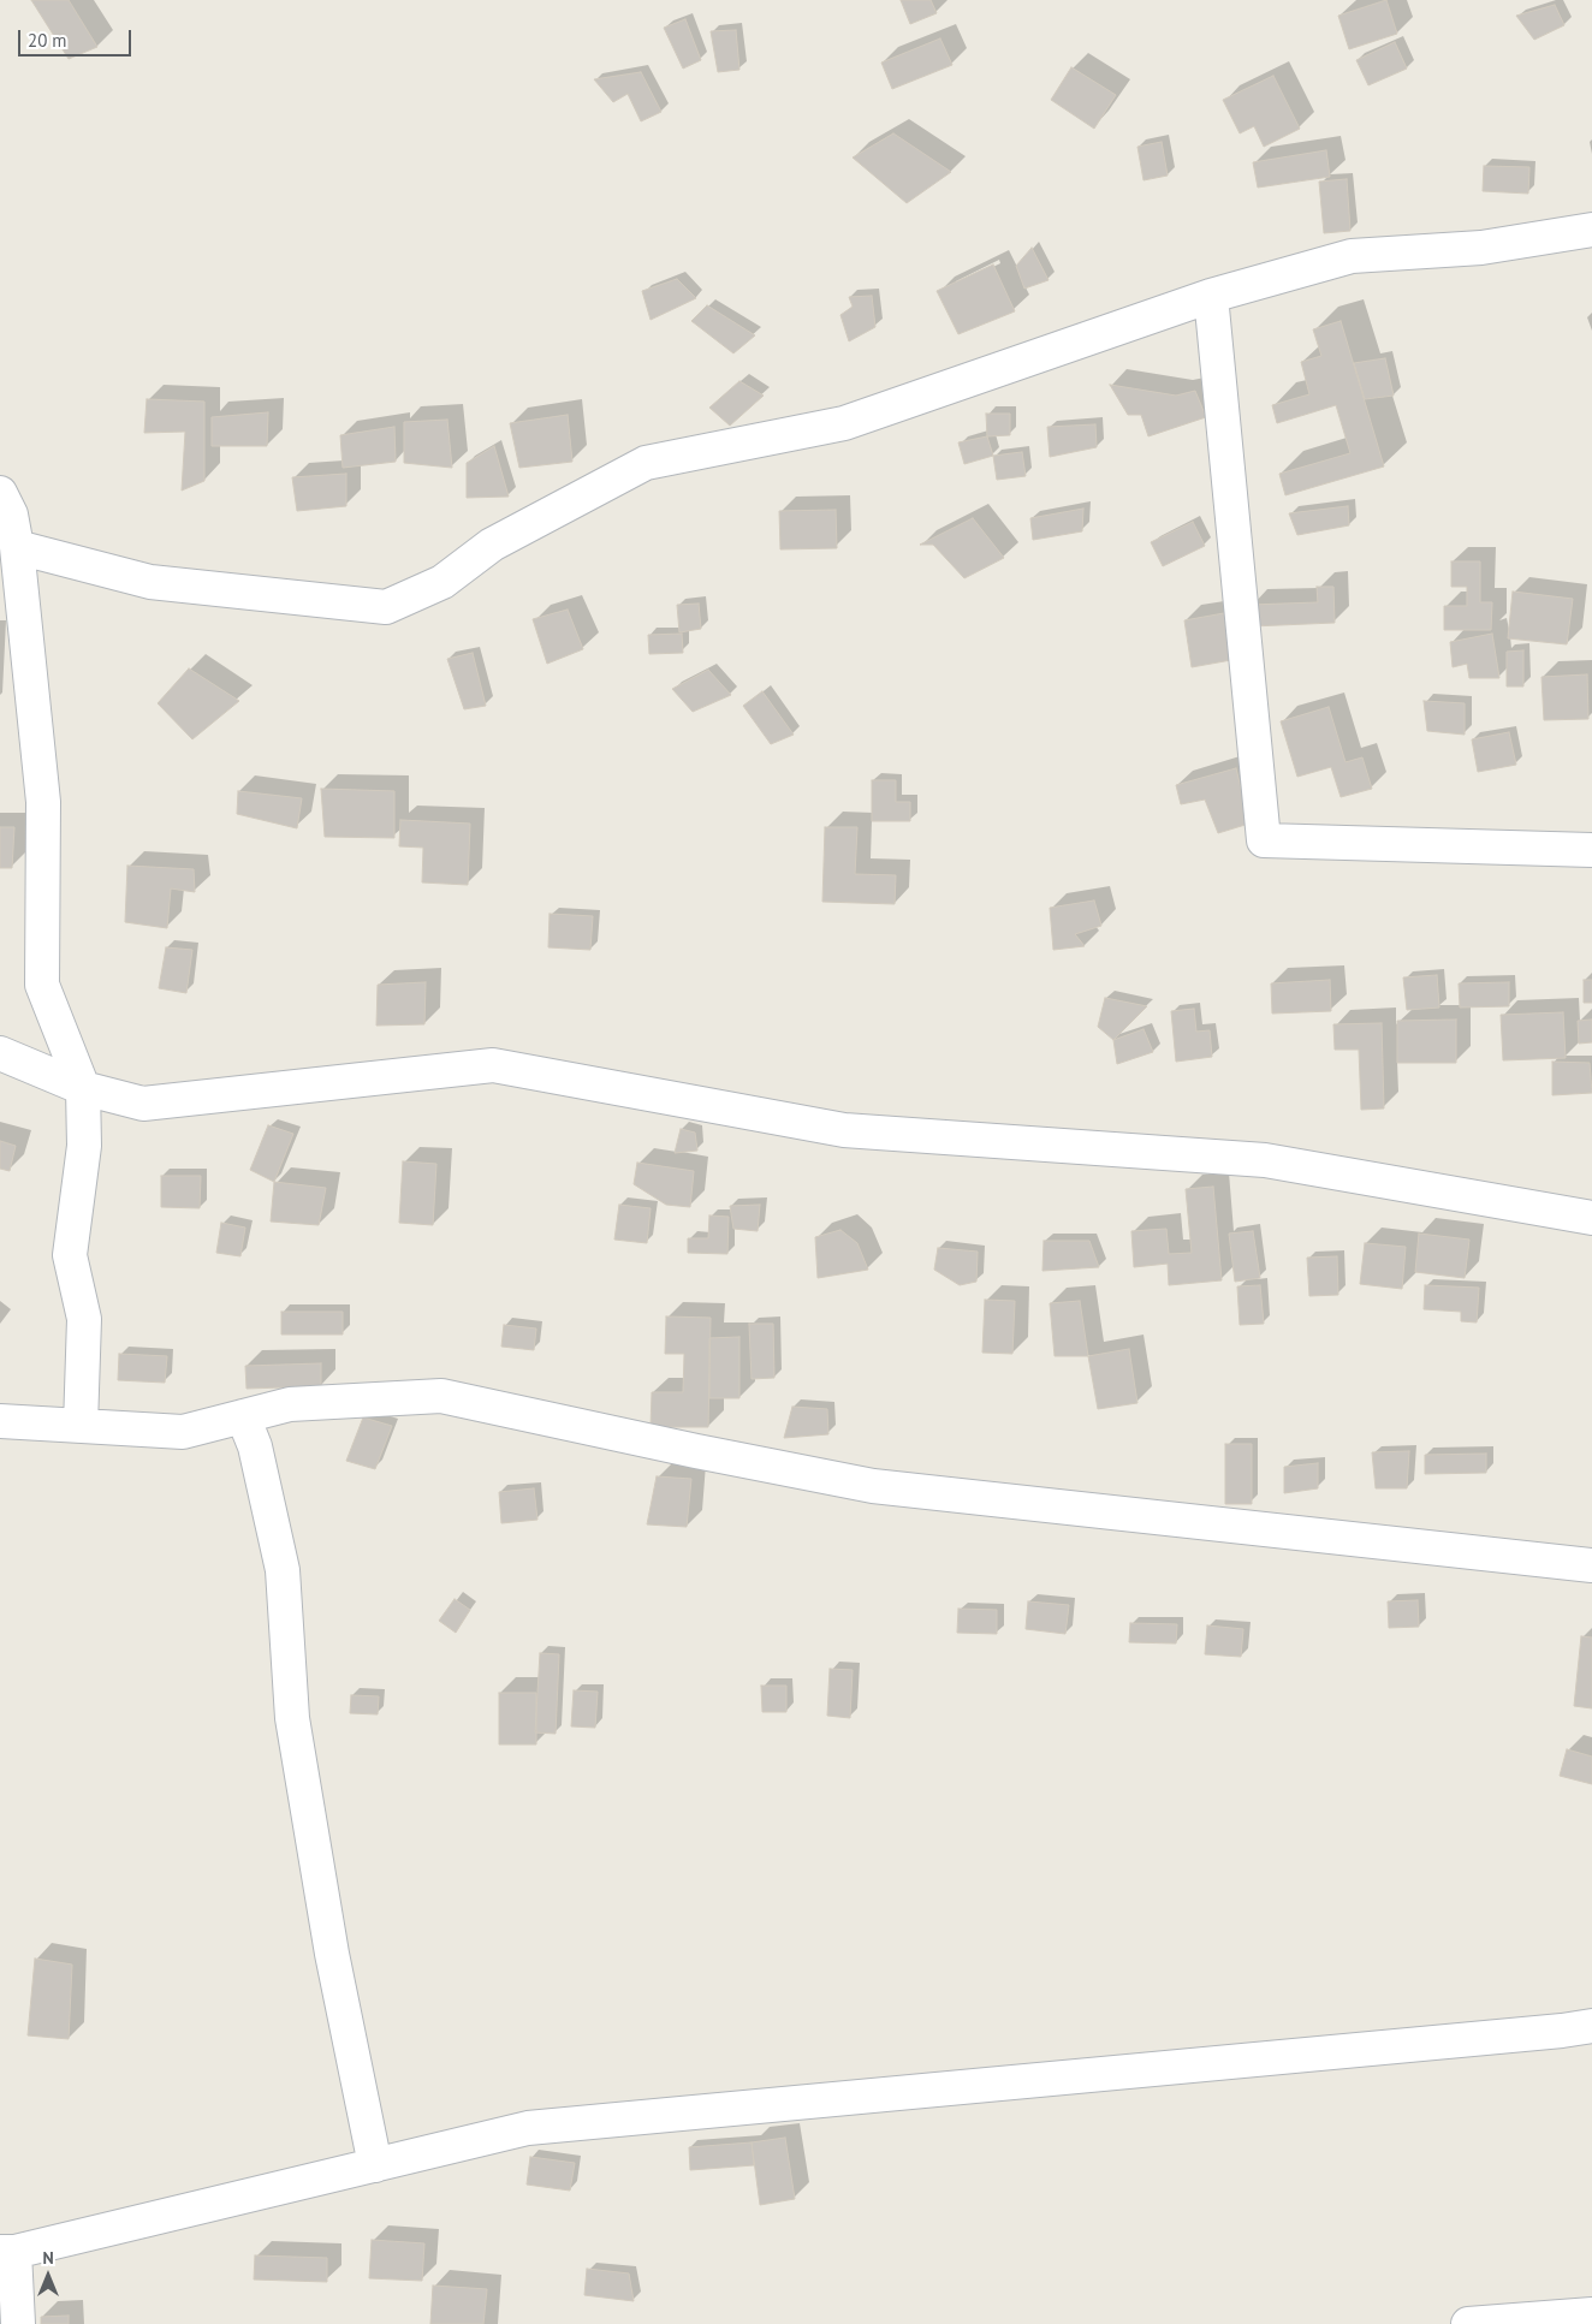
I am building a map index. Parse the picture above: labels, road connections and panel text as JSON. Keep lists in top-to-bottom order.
{
  "scale_bar": "20 m",
  "north": "top"
}
